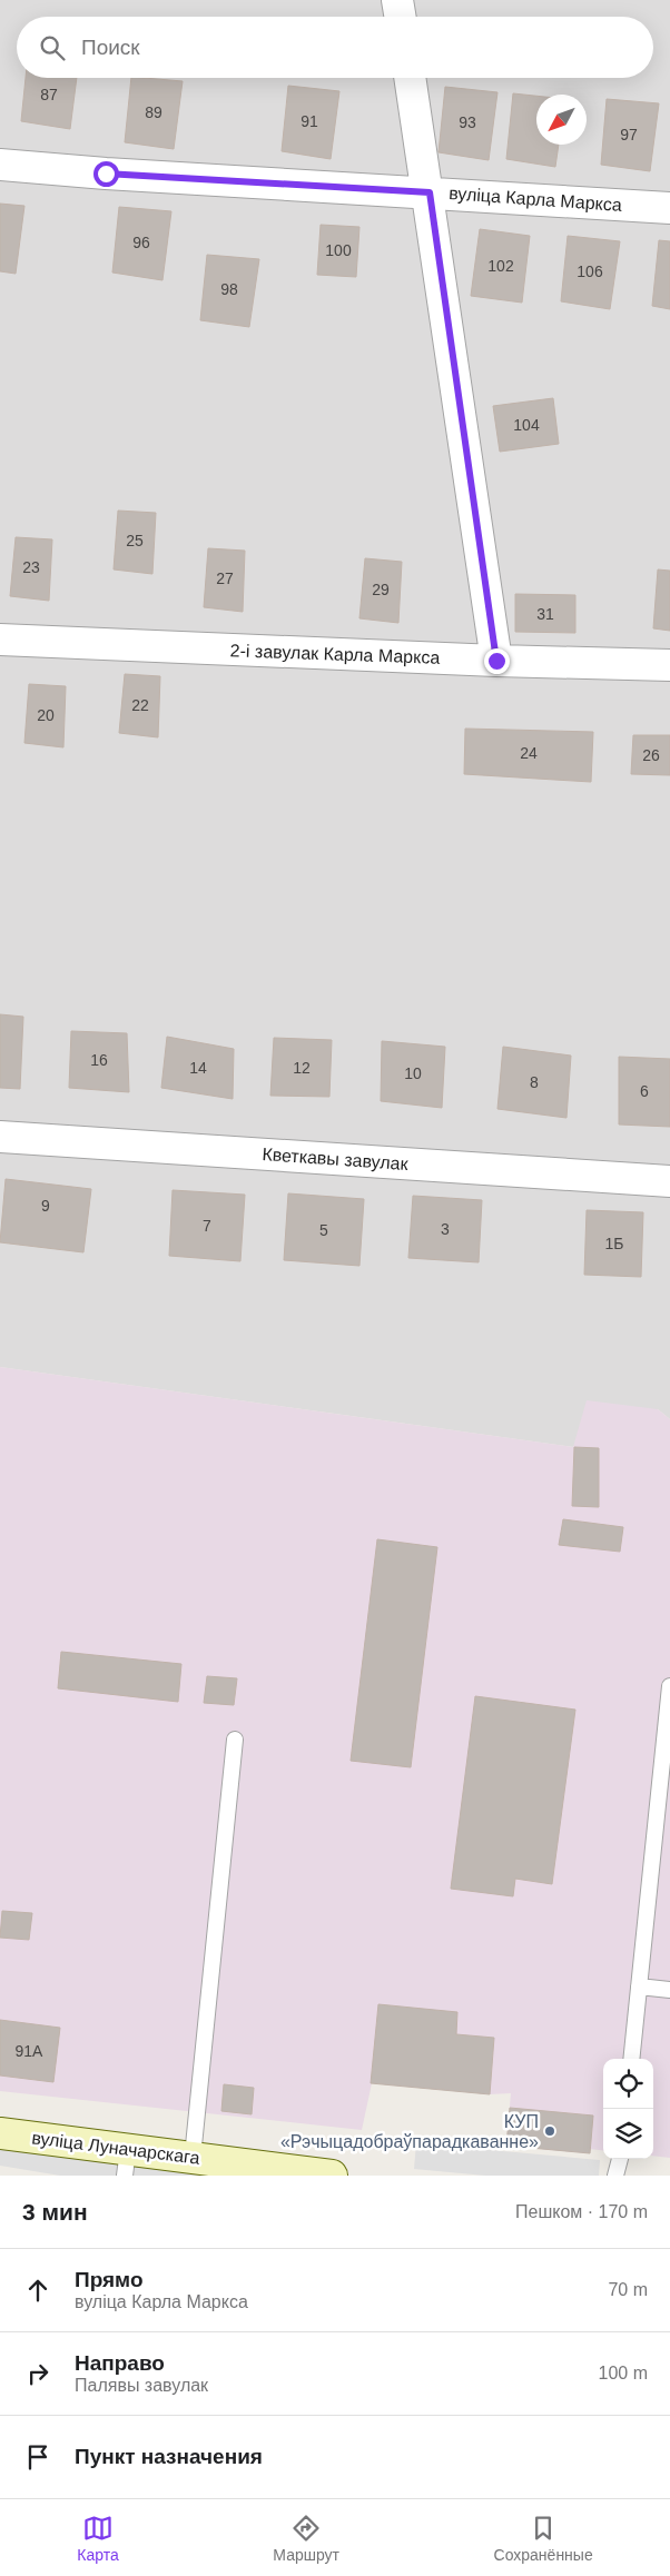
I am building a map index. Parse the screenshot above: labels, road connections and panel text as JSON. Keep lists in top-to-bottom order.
{
  "streets": {
    "street": [
      "вуліца Карла Маркса",
      "2-і завулак Карла Маркса",
      "Кветкавы завулак",
      "вуліца Луначарскага"
    ]
  },
  "places": ["КУП «Рэчыцадобраўпарадкаванне»"],
  "house_numbers": [
    "87",
    "89",
    "91",
    "93",
    "97",
    "96",
    "100",
    "102",
    "106",
    "98",
    "104",
    "25",
    "23",
    "27",
    "29",
    "31",
    "22",
    "20",
    "24",
    "26",
    "16",
    "14",
    "12",
    "10",
    "8",
    "6",
    "9",
    "7",
    "3",
    "5",
    "1Б",
    "91А"
  ],
  "north": "bottom left",
  "page": {
    "search": "Поиск",
    "heading": ["3 мин", "Пешком · 170 m"],
    "list": [
      ["Прямо", "вуліца Карла Маркса", "70 m"],
      ["Направо", "Палявы завулак", "100 m"],
      "Пункт назначения"
    ],
    "nav": ["Карта", "Маршрут", "Сохранённые"]
  }
}
